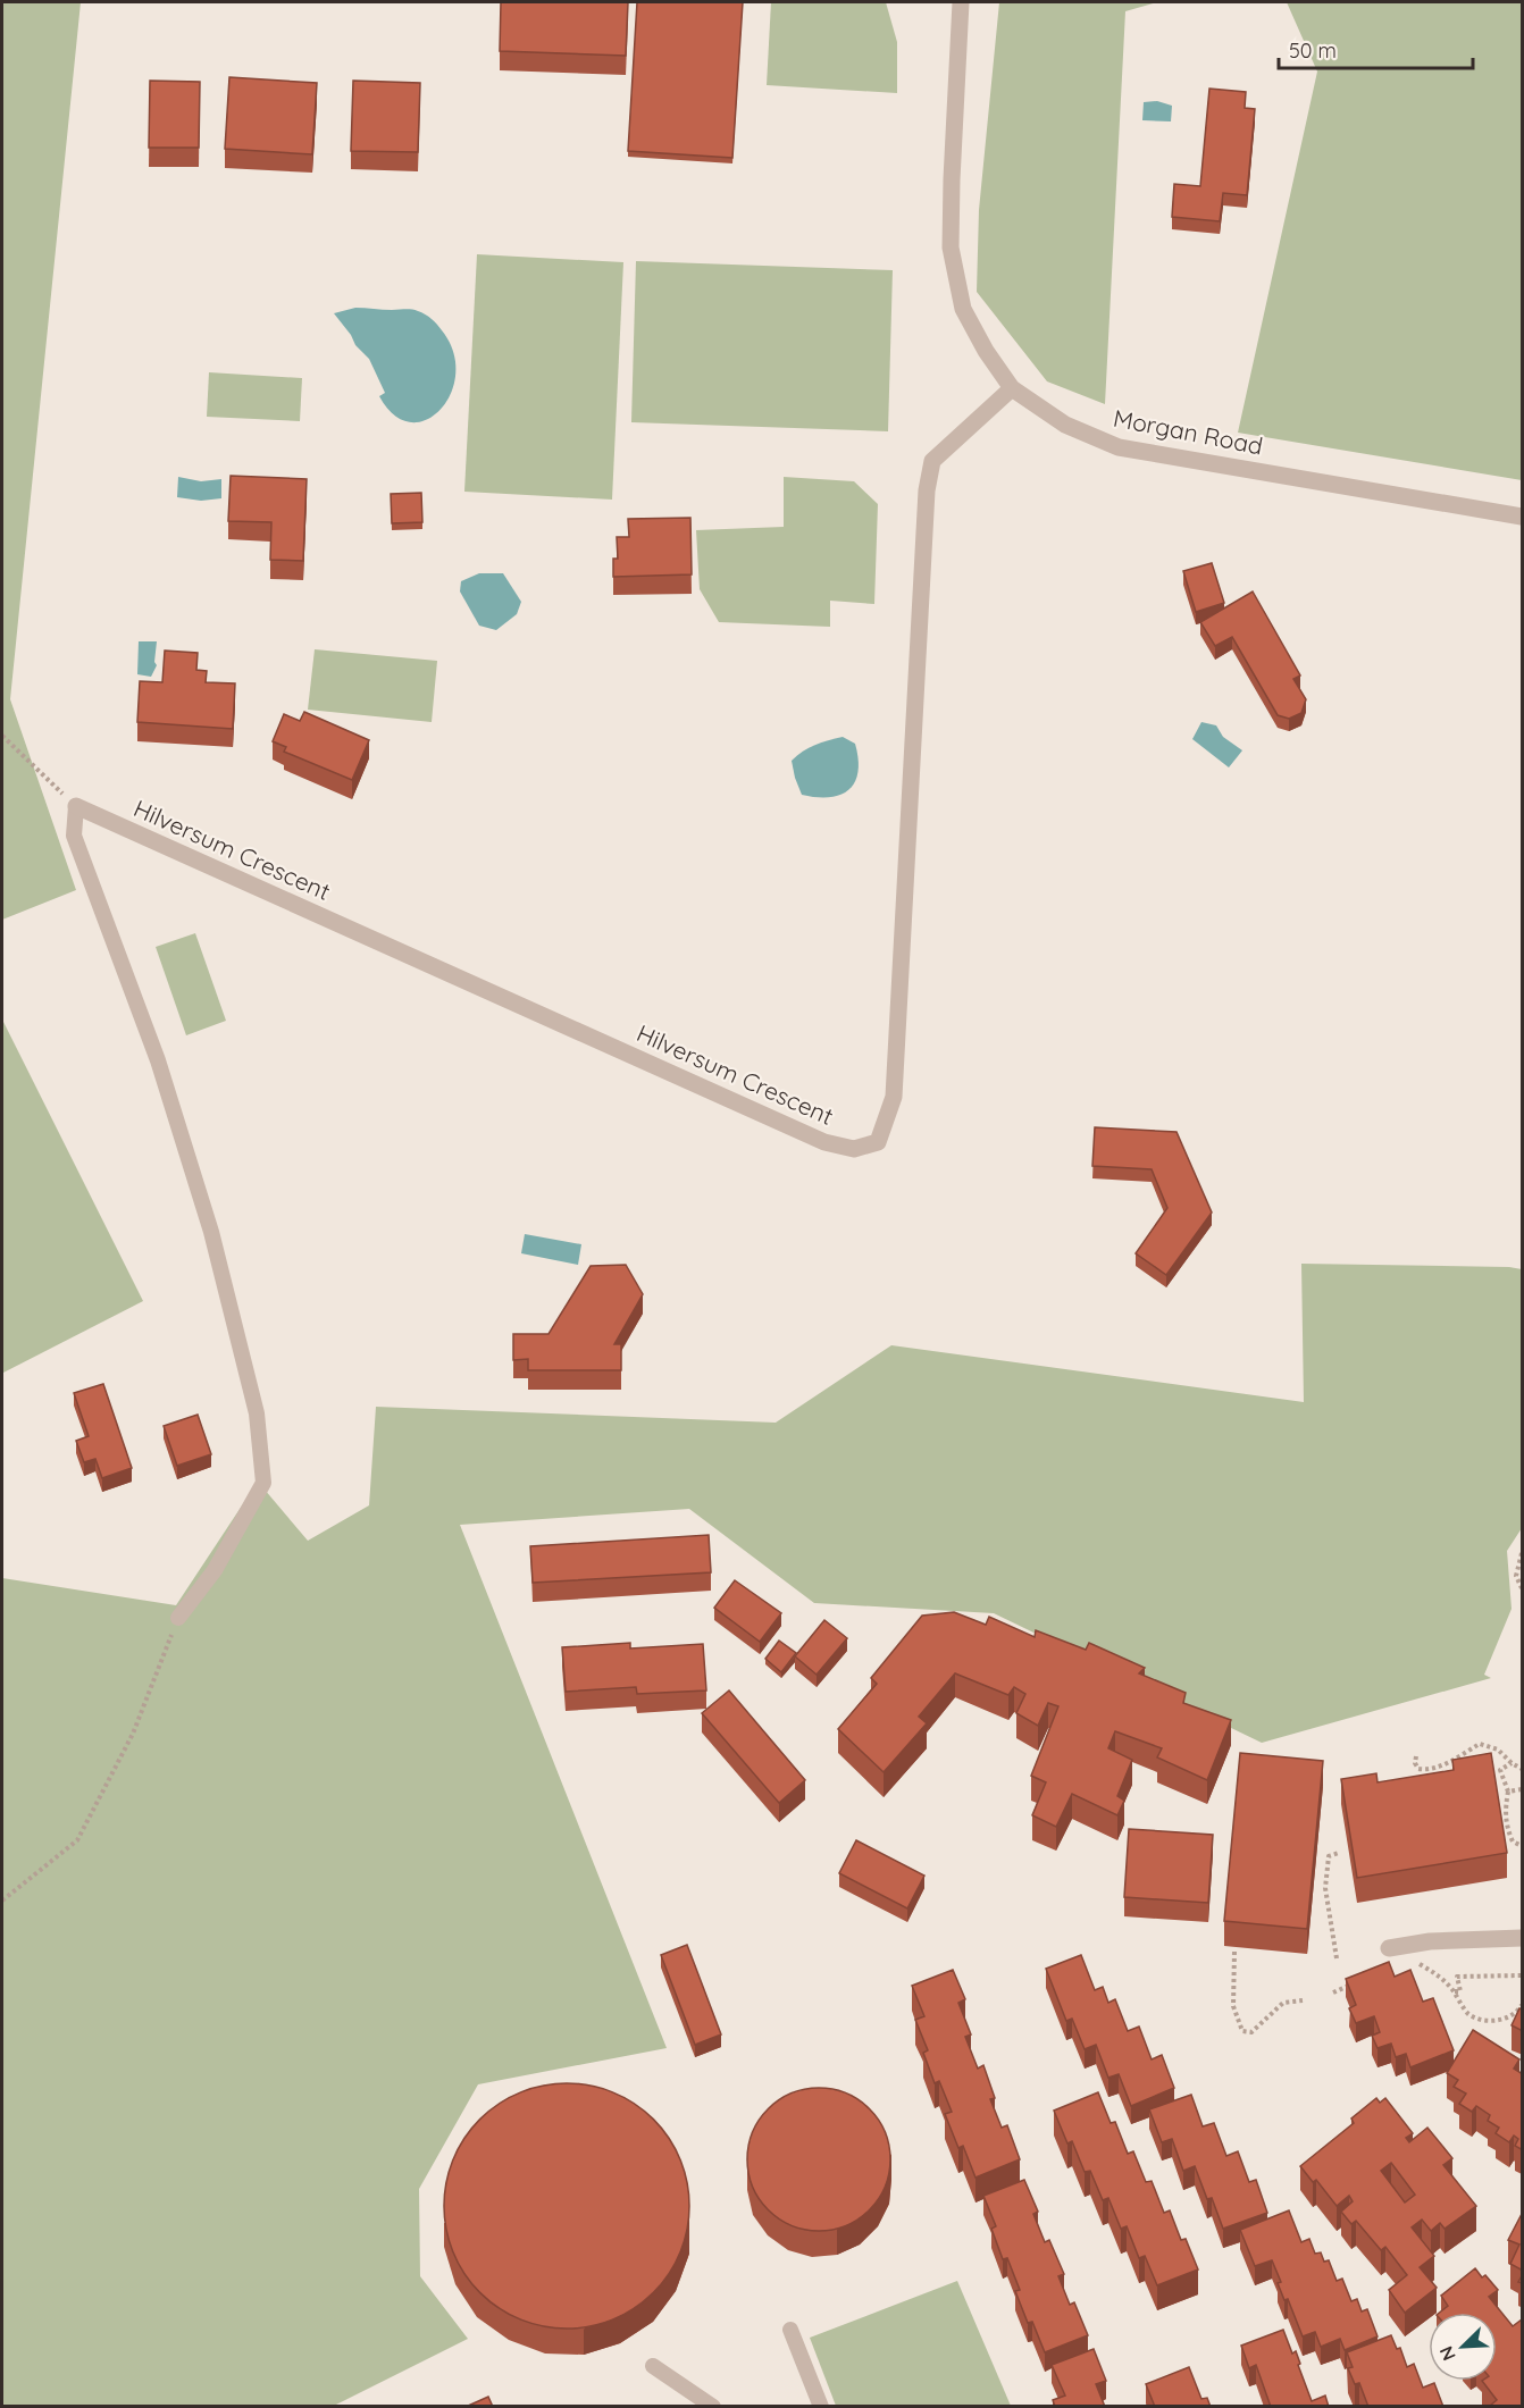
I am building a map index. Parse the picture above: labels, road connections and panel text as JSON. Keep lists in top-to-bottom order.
{
  "streets": {
    "street": ["Morgan Road", "Hilversum Crescent"]
  },
  "crossings": [
    ["Morgan Road", "Hilversum Crescent"]
  ],
  "scale_bar": "50 m",
  "north": "bottom left"
}
